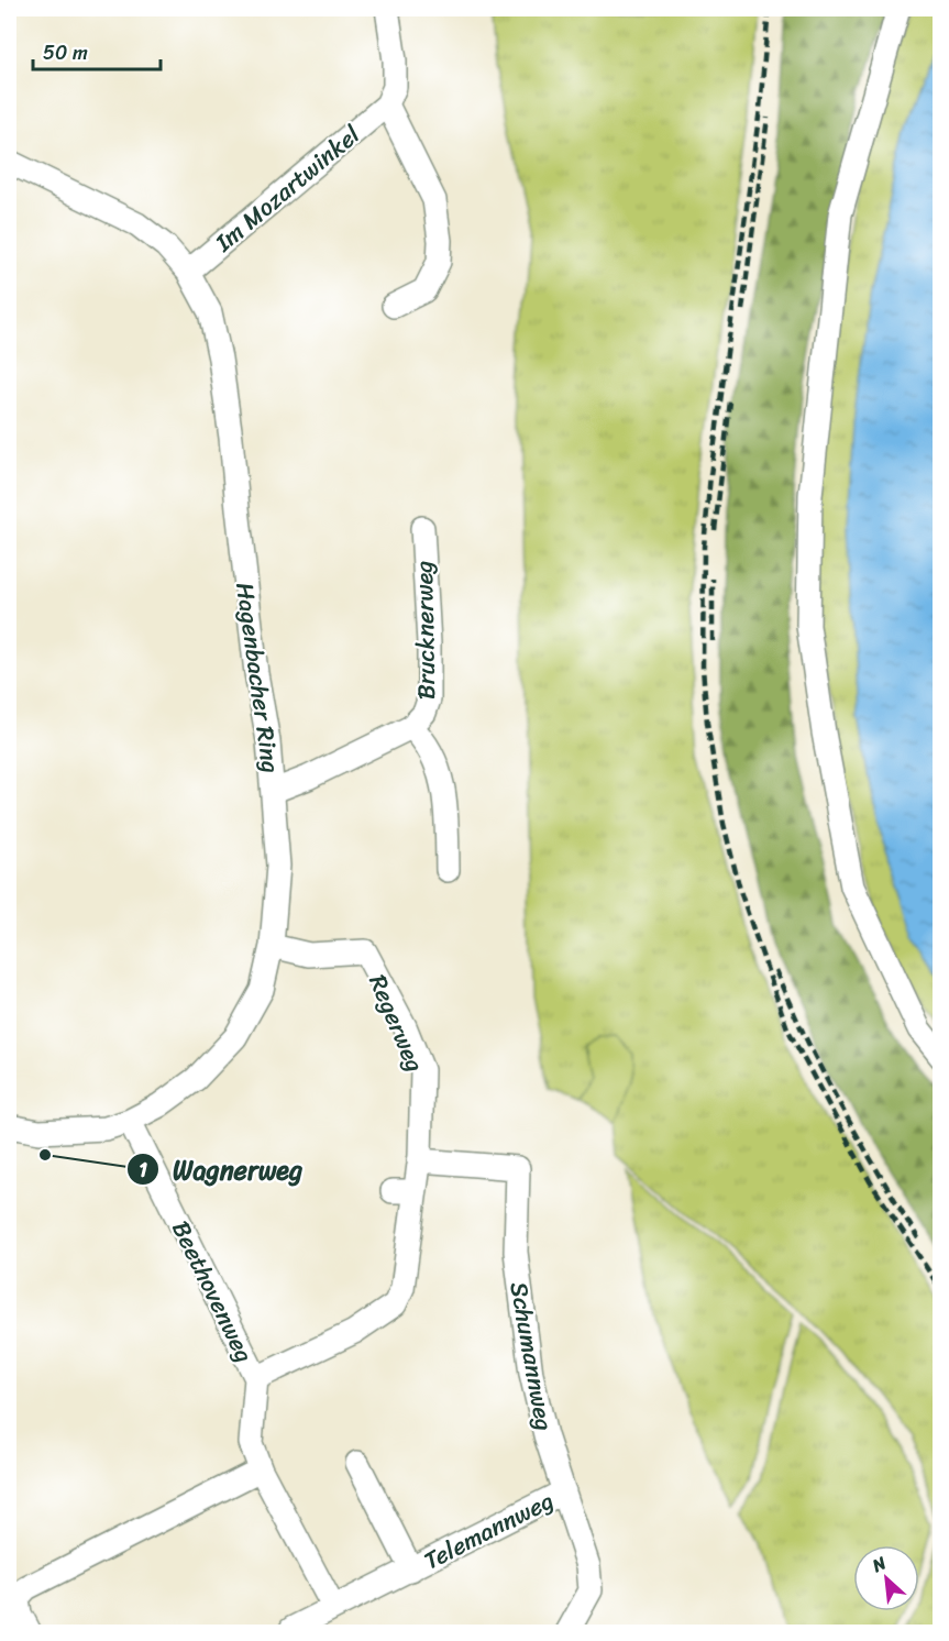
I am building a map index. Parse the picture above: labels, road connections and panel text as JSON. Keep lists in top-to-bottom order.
{
  "streets": {
    "street": [
      "Im Mozartwinkel",
      "Brucknerweg",
      "Hagenbacher Ring",
      "Regerweg",
      "Beethovenweg",
      "Schumannweg",
      "Telemannweg"
    ]
  },
  "crossings": [
    ["Im Mozartwinkel", "Hagenbacher Ring"],
    ["Brucknerweg", "Hagenbacher Ring"],
    ["Hagenbacher Ring", "Regerweg"],
    ["Hagenbacher Ring", "Beethovenweg"],
    ["Regerweg", "Beethovenweg"],
    ["Regerweg", "Schumannweg"],
    ["Beethovenweg", "Telemannweg"],
    ["Schumannweg", "Telemannweg"]
  ],
  "places": ["Wagnerweg"],
  "scale_bar": "50 m",
  "north": "top left"
}
